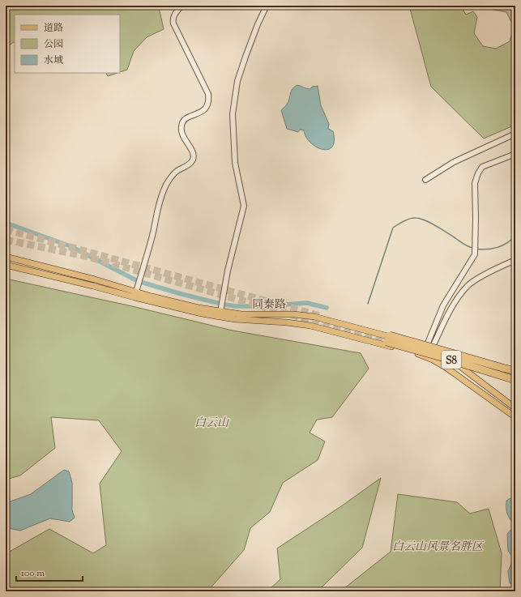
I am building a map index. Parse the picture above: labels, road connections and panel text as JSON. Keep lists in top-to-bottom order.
{
  "streets": {
    "highway": ["S8"],
    "main road": ["同泰路"]
  },
  "parks": ["白云山", "白云山风景名胜区"],
  "legend": ["道路", "公园", "水域"],
  "scale_bar": "100 m"
}
